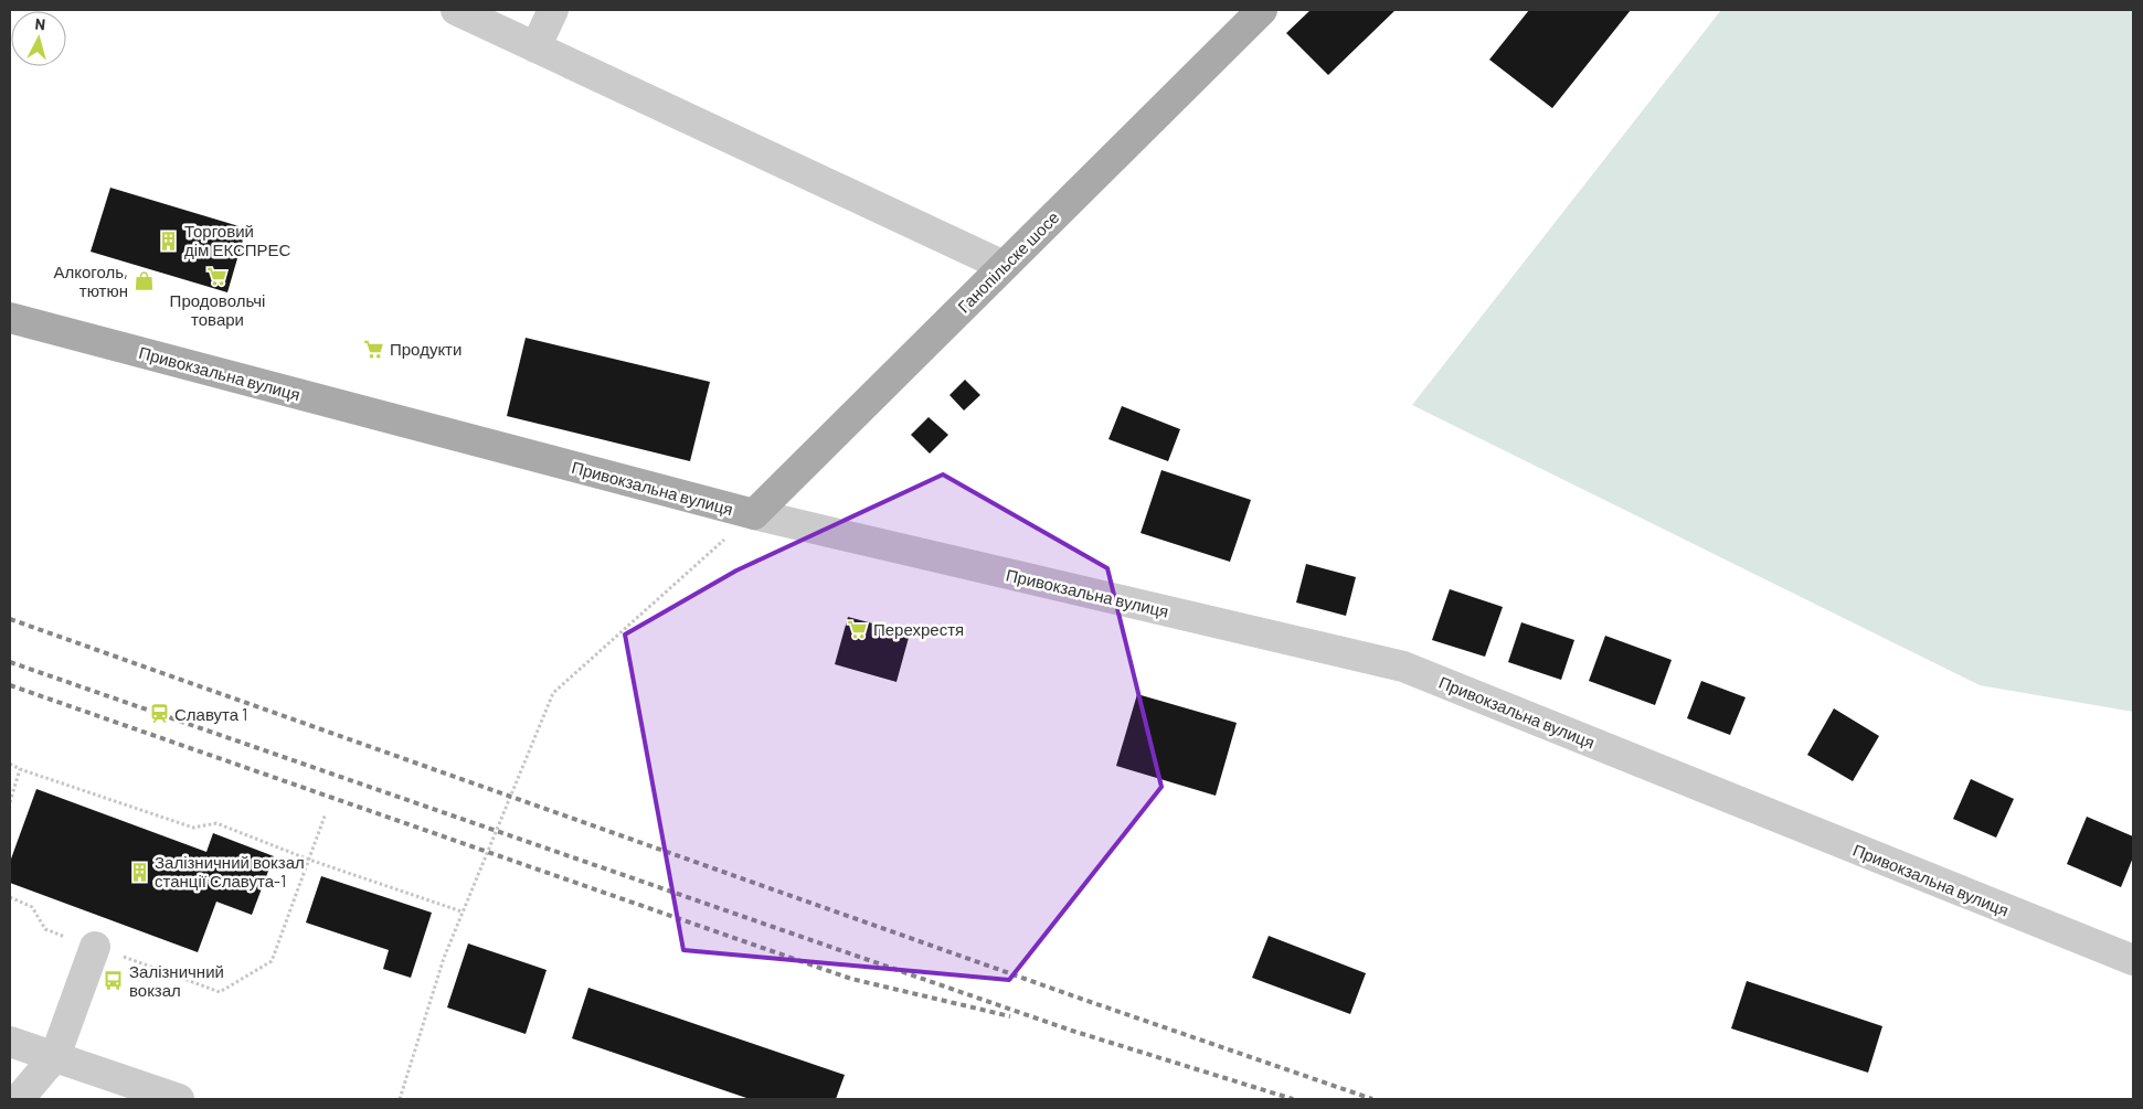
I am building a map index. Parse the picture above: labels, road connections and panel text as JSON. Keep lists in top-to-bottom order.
{
  "streets": {
    "main road": ["Ганопільске шосе", "Привокзальна вулиця"]
  },
  "crossings": [
    ["Ганопільске шосе", "Привокзальна вулиця"]
  ],
  "places": {
    "building": ["Торговий дім ЕКСПРЕС", "Залізничний вокзал станції Славута-1"],
    "supermarket": ["Продовольчі товари", "Продукти", "Перехрестя"],
    "shop": ["Алкоголь, тютюн"],
    "station": ["Славута 1"],
    "bus stop": ["Залізничний вокзал"]
  },
  "north": "top"
}
